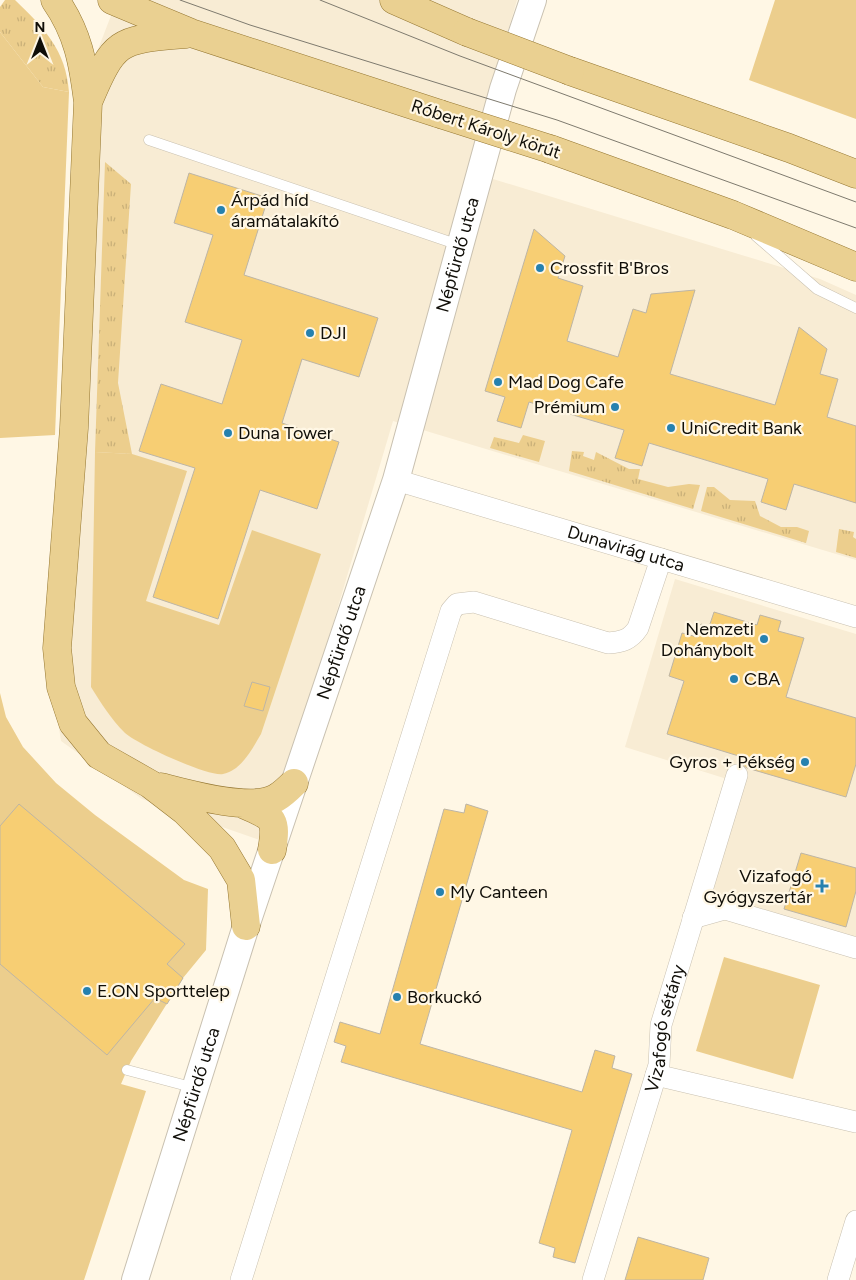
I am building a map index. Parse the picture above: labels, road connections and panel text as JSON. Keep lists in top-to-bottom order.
{
  "streets": {
    "main road": ["Róbert Károly körút"],
    "street": ["Népfürdő utca", "Dunavirág utca", "Vizafogó sétány"]
  },
  "crossings": [
    ["Népfürdő utca", "Dunavirág utca"]
  ],
  "places": {
    "other": [
      "Árpád híd áramátalakító",
      "Crossfit B'Bros",
      "DJI",
      "Mad Dog Cafe",
      "Prémium",
      "UniCredit Bank",
      "Duna Tower",
      "Nemzeti Dohánybolt",
      "CBA",
      "Gyros + Pékség",
      "My Canteen",
      "E.ON Sporttelep",
      "Borkuckó"
    ],
    "health": ["Vizafogó Gyógyszertár"]
  },
  "north": "top"
}
